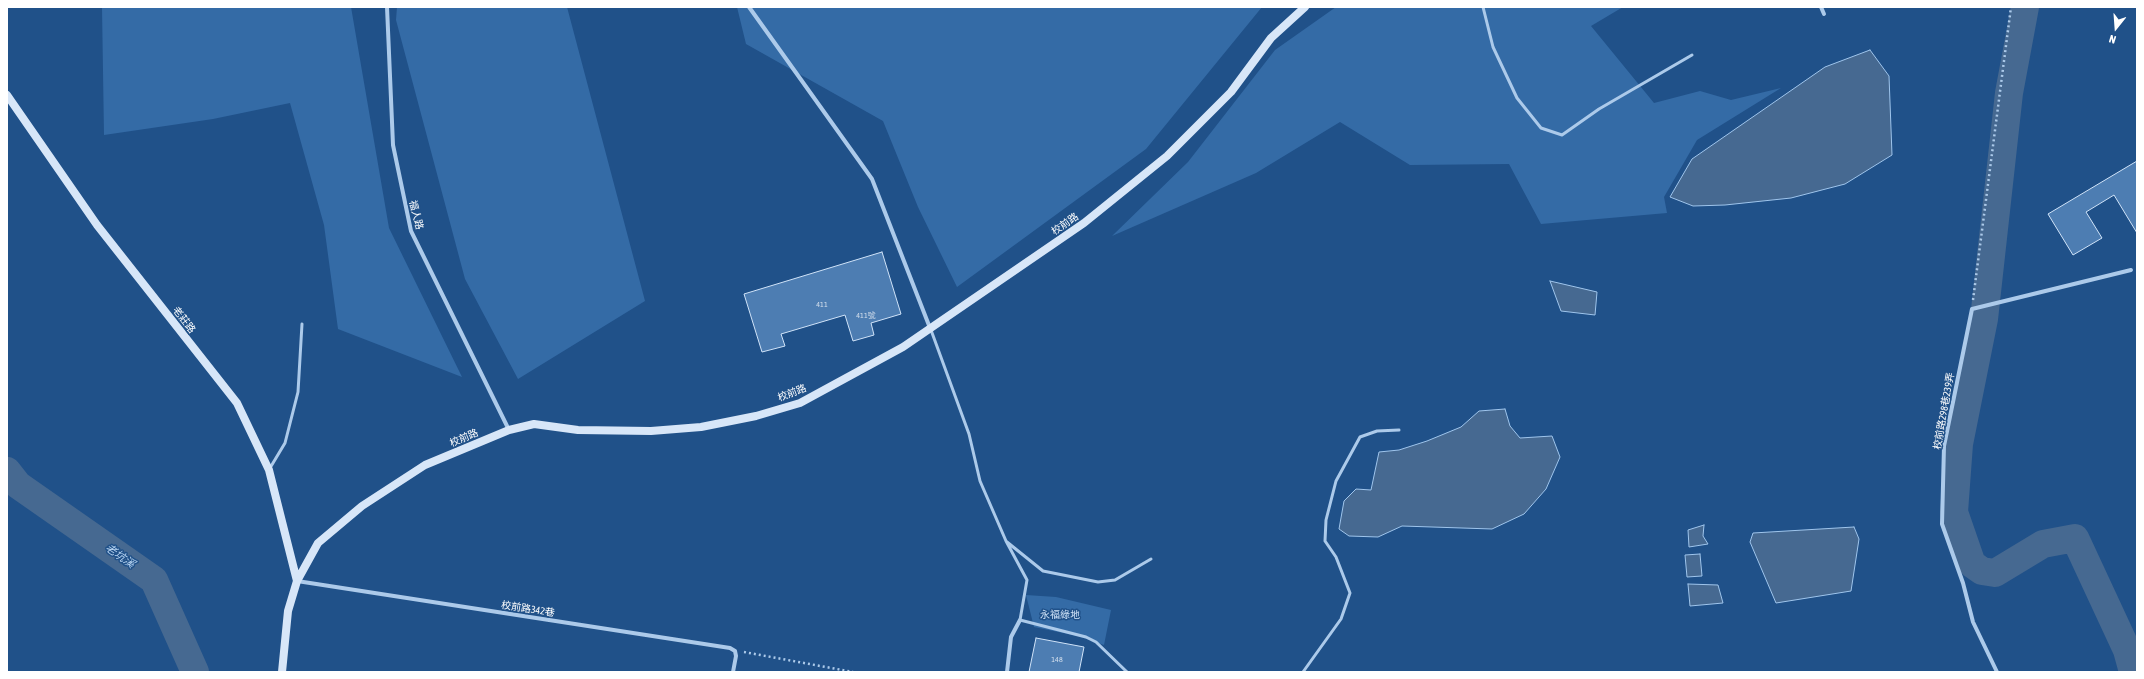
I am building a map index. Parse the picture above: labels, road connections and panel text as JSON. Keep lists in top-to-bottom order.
{
  "streets": {
    "street": [
      "福人路",
      "校前路",
      "老莊路",
      "校前路298巷239弄",
      "校前路342巷"
    ]
  },
  "crossings": [
    ["福人路", "校前路"],
    ["校前路", "老莊路"],
    ["校前路", "校前路342巷"],
    ["老莊路", "校前路342巷"]
  ],
  "water": ["老坑溪"],
  "parks": ["永福綠地"],
  "house_numbers": ["411", "411號", "148"],
  "north": "bottom"
}
